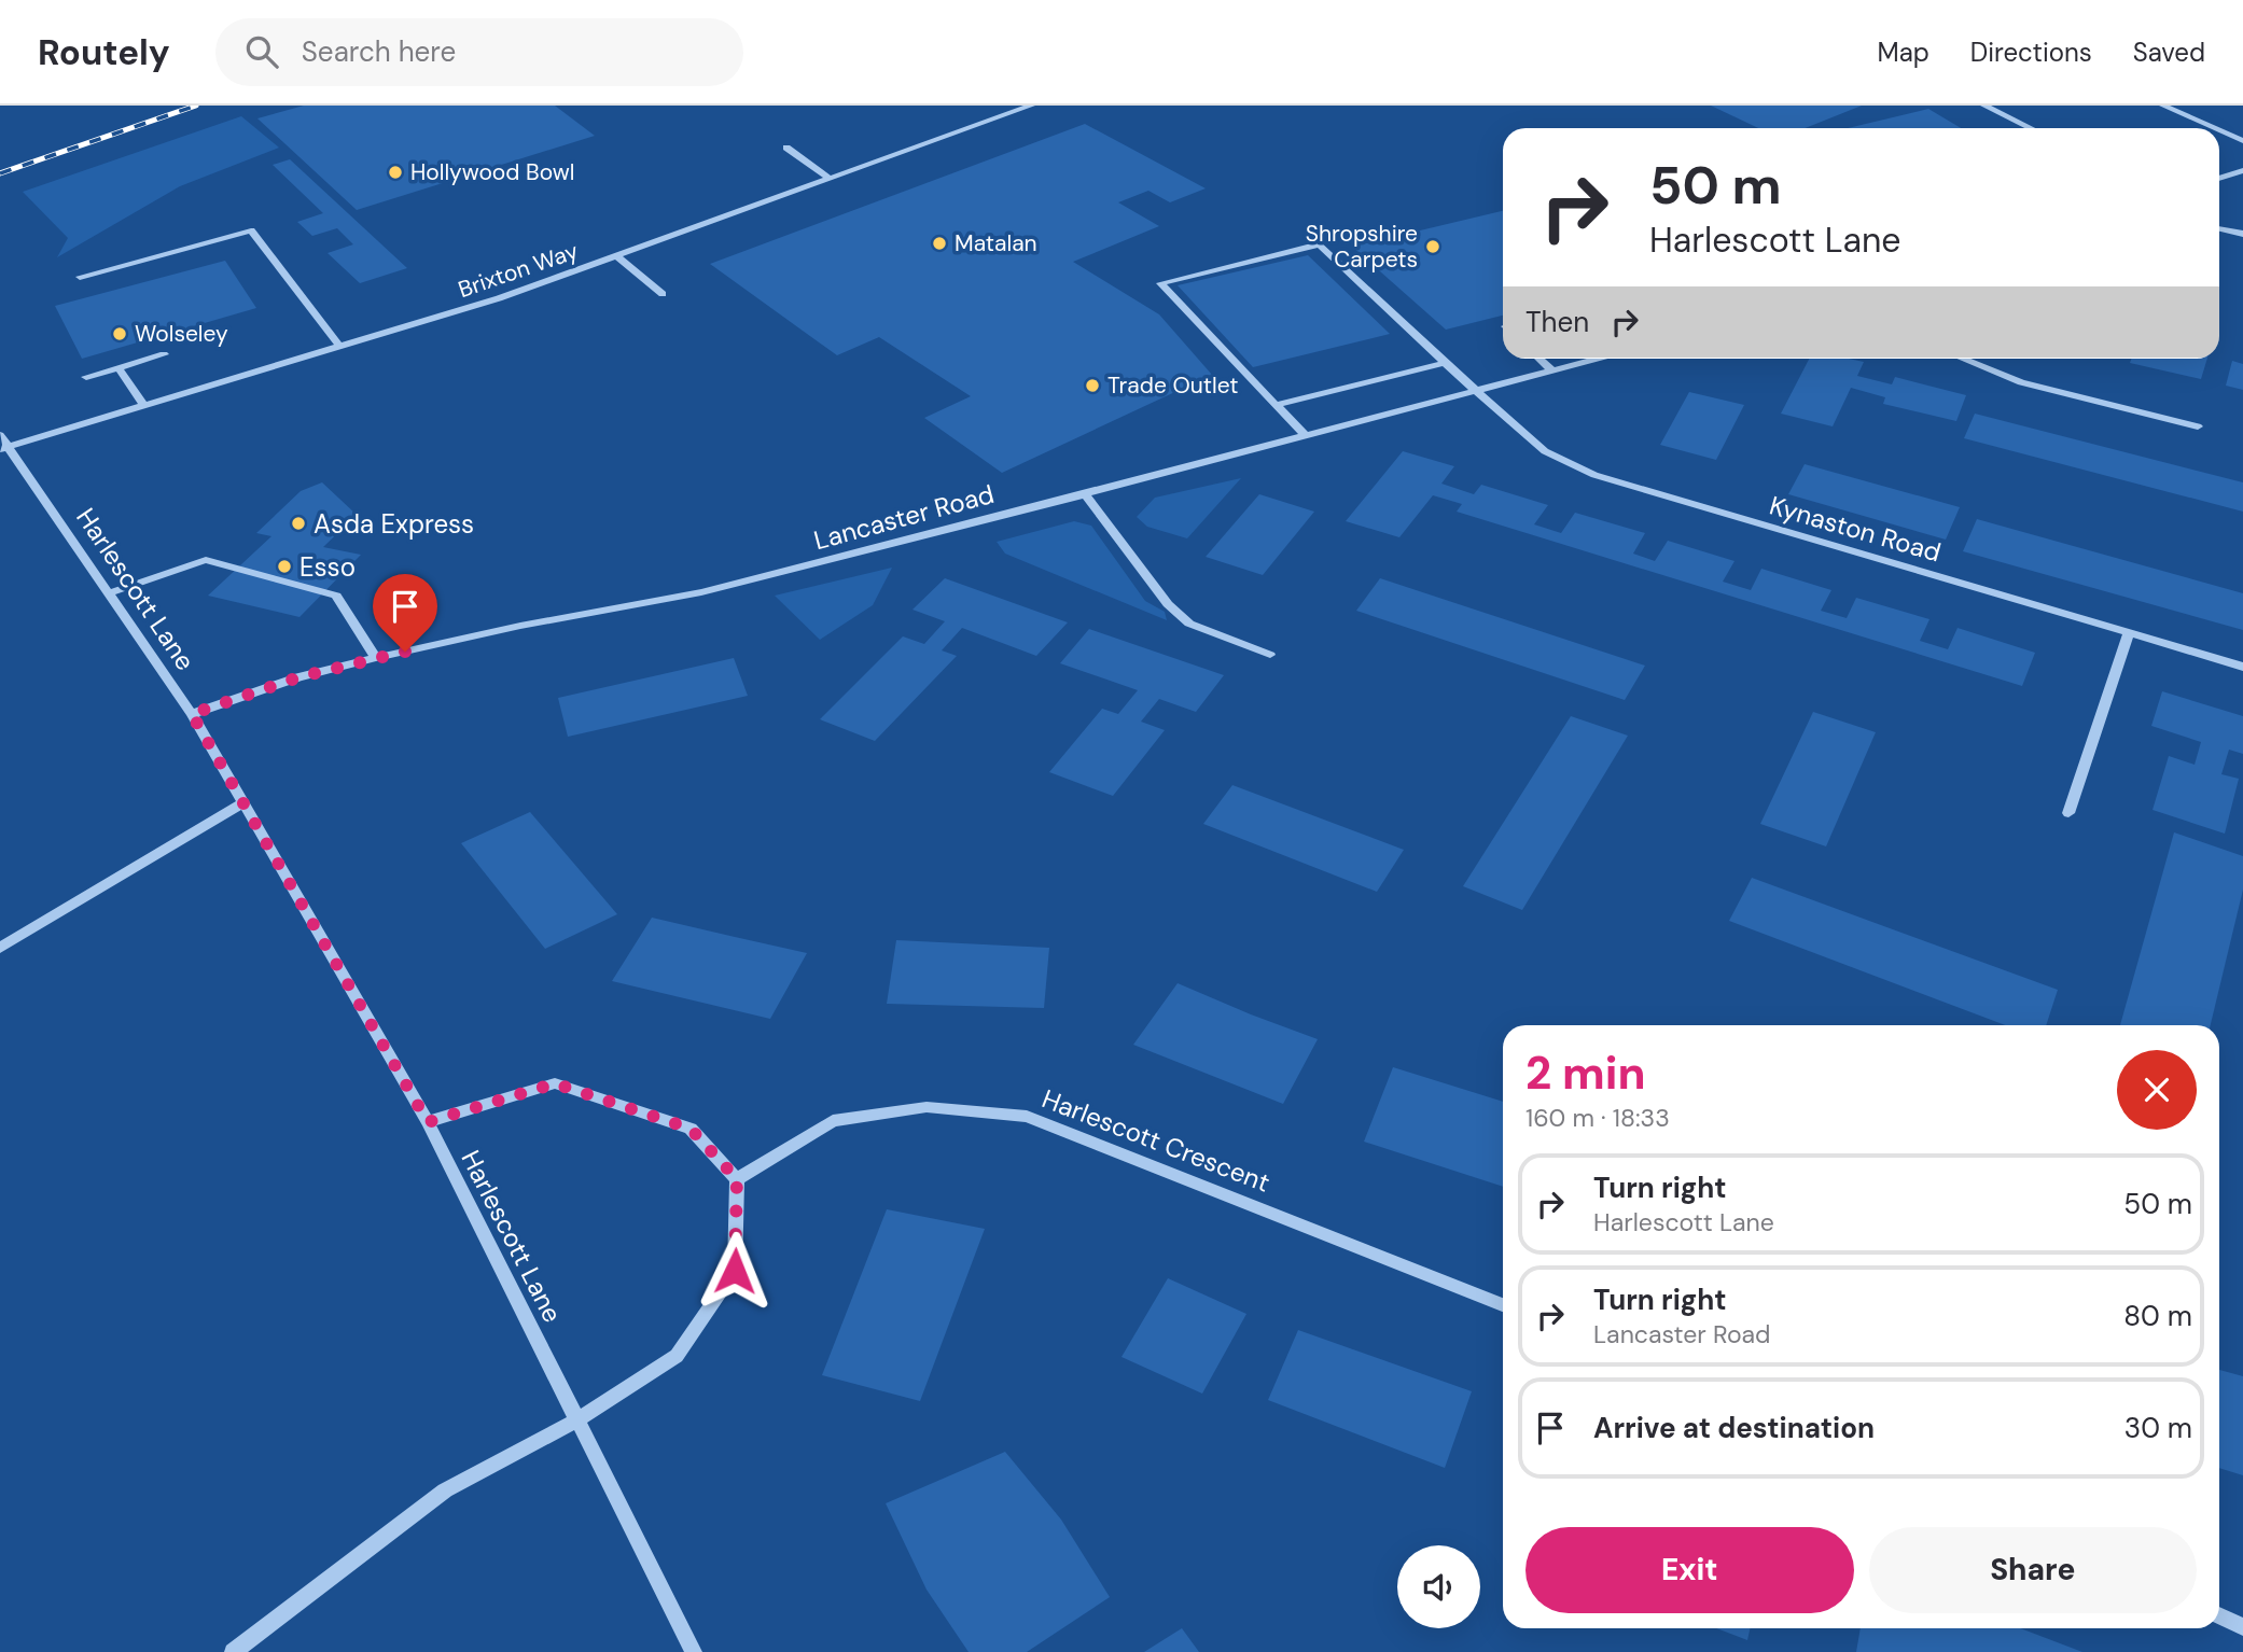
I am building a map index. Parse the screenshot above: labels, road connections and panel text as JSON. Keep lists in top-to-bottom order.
{
  "streets": {
    "street": [
      "Brixton Way",
      "Lancaster Road",
      "Kynaston Road",
      "Harlescott Lane",
      "Harlescott Crescent"
    ]
  },
  "crossings": [
    ["Brixton Way", "Harlescott Lane"],
    ["Lancaster Road", "Kynaston Road"],
    ["Lancaster Road", "Harlescott Lane"]
  ],
  "places": [
    "Hollywood Bowl",
    "Matalan",
    "Shropshire Carpets",
    "Wolseley",
    "Trade Outlet",
    "Asda Express",
    "Esso"
  ],
  "page": {
    "header": "Routely",
    "search": "Search here",
    "nav": ["Map", "Directions", "Saved"],
    "turn": ["50 m", "Harlescott Lane"],
    "then": "Then",
    "heading": ["2 min", "160 m · 18:33"],
    "list": [
      {
        "name": "Turn right",
        "note": "Harlescott Lane",
        "value": "50 m"
      },
      {
        "name": "Turn right",
        "note": "Lancaster Road",
        "value": "80 m"
      },
      {
        "name": "Arrive at destination",
        "value": "30 m"
      }
    ],
    "buttons": ["Exit", "Share"]
  }
}
